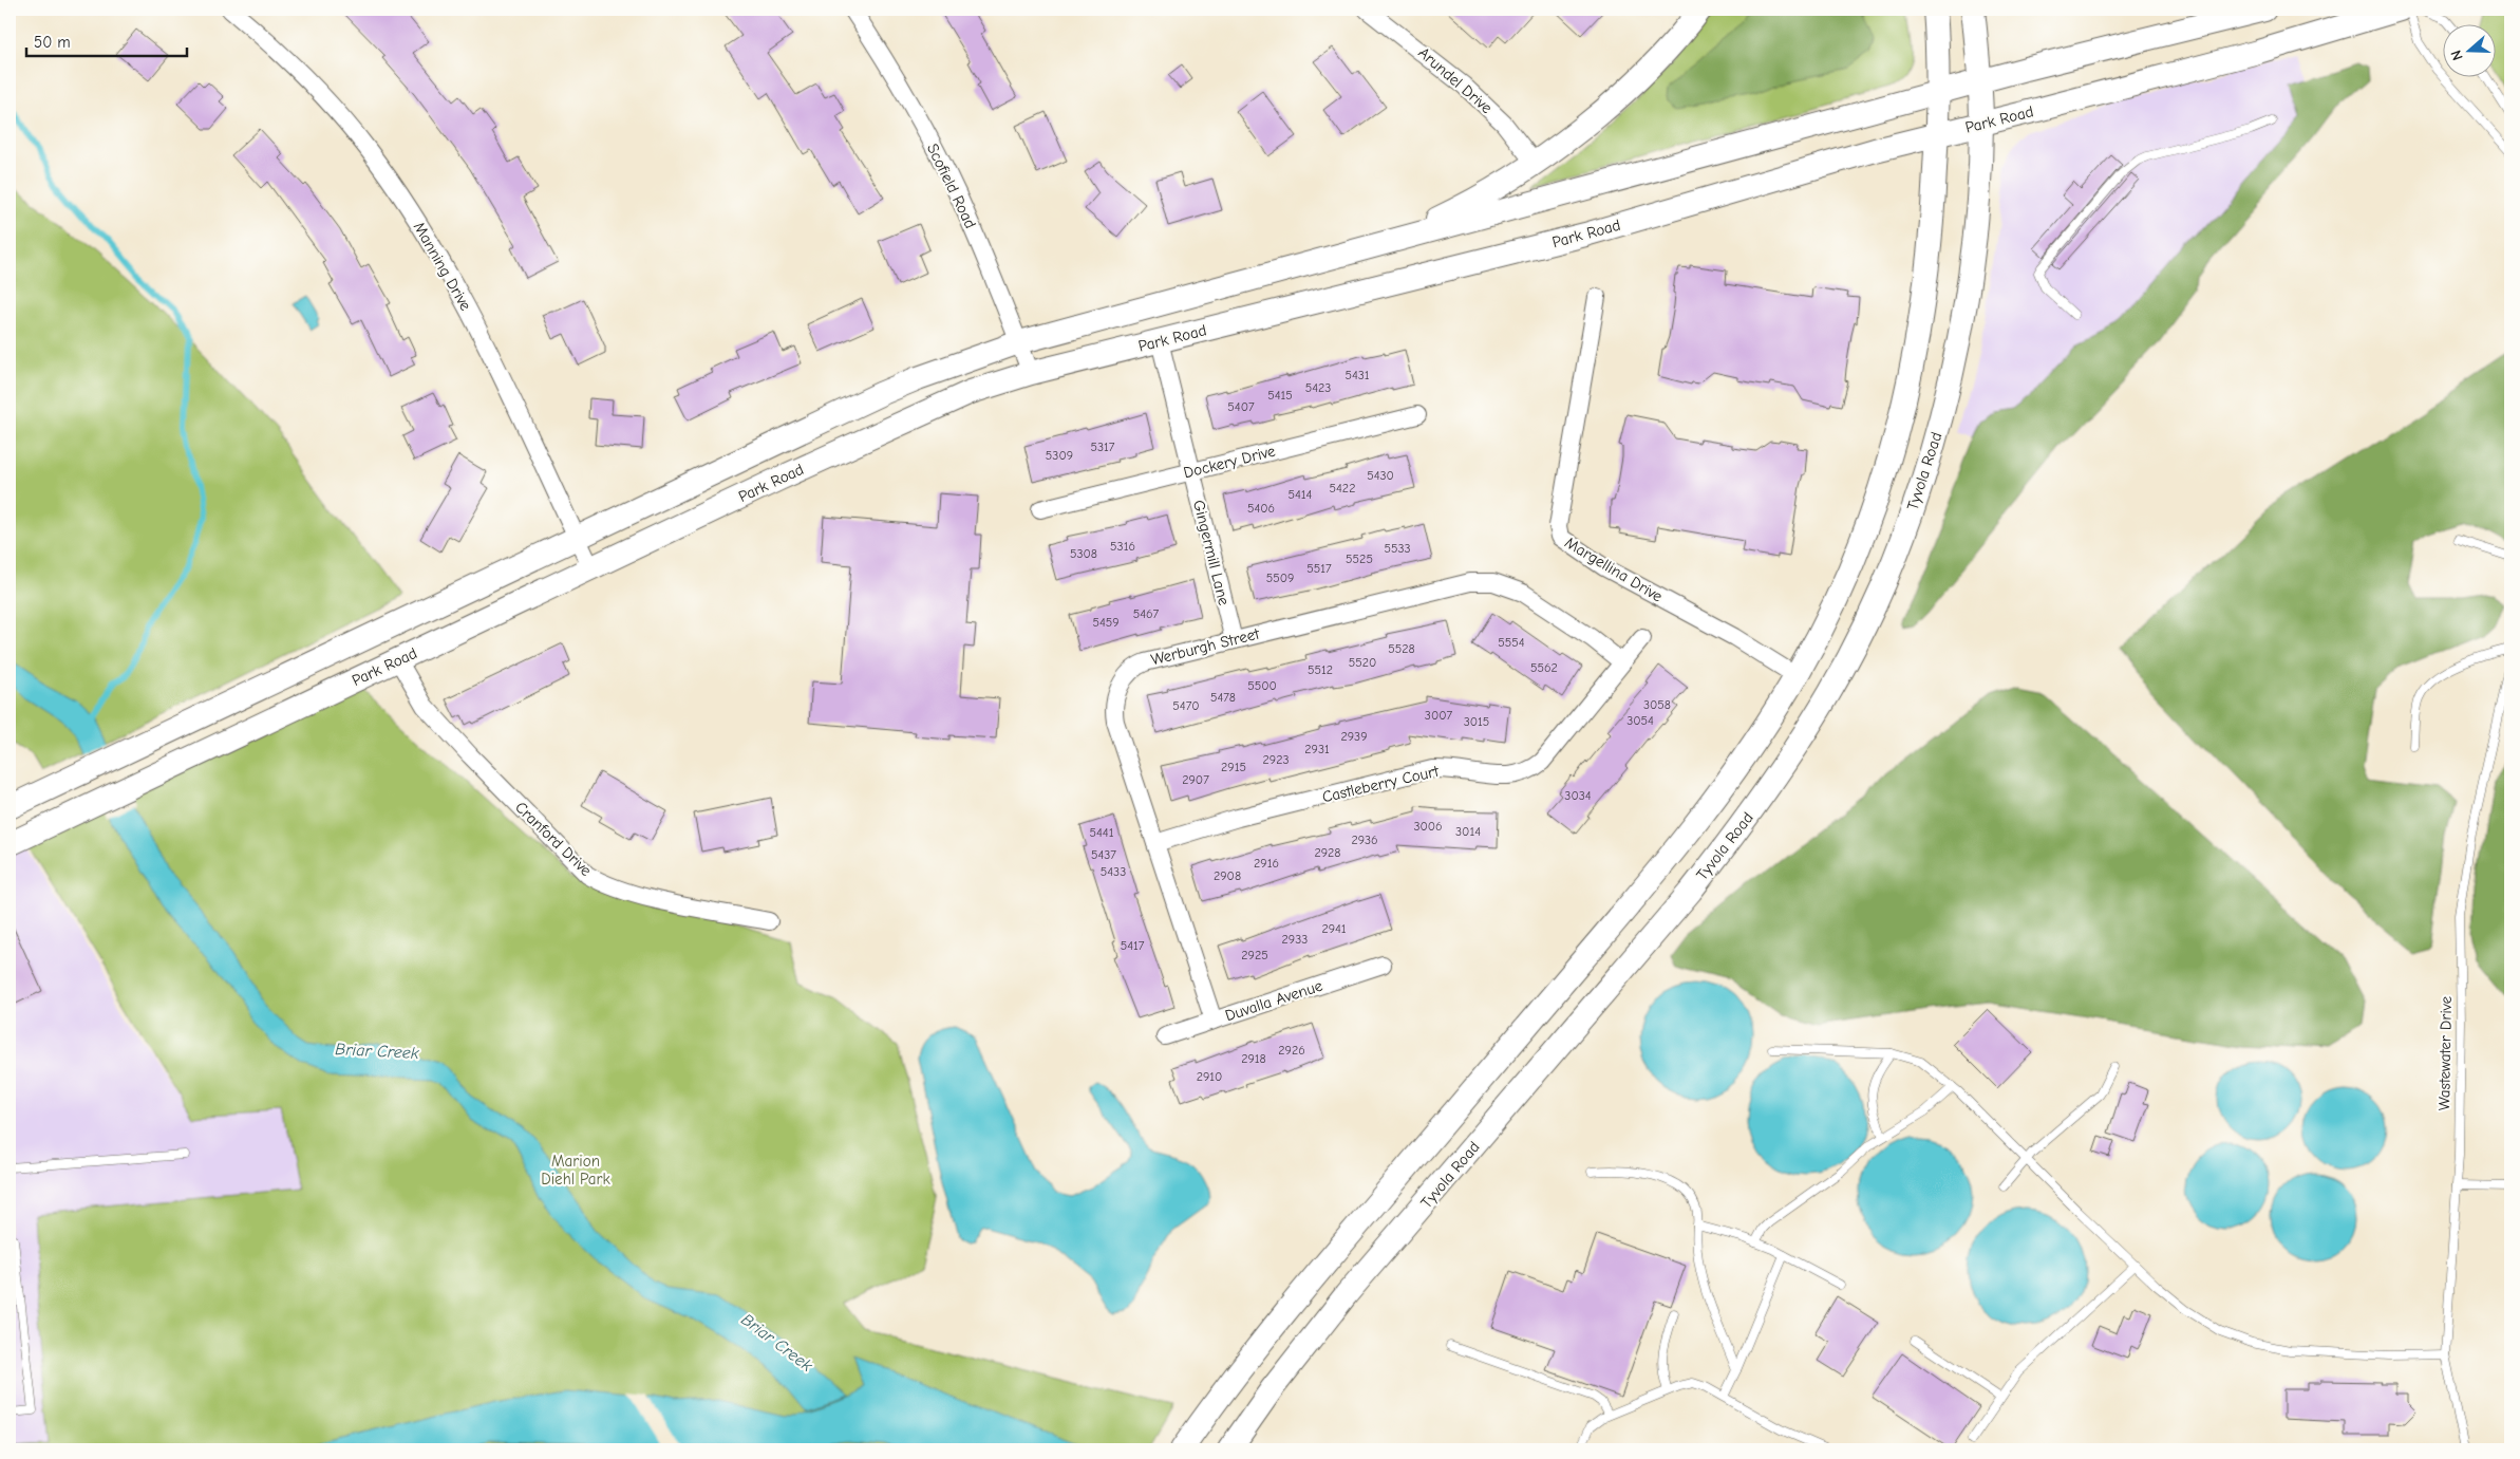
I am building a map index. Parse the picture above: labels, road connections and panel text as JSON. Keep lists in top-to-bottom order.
{
  "streets": {
    "main road": ["Park Road", "Tyvola Road"],
    "street": [
      "Arundel Drive",
      "Scofield Road",
      "Manning Drive",
      "Dockery Drive",
      "Gingermill Lane",
      "Margellina Drive",
      "Werburgh Street",
      "Castleberry Court",
      "Cranford Drive",
      "Duvalla Avenue"
    ],
    "lane": ["Wastewater Drive"]
  },
  "crossings": [
    ["Park Road", "Scofield Road"],
    ["Park Road", "Manning Drive"],
    ["Park Road", "Tyvola Road"],
    ["Park Road", "Gingermill Lane"],
    ["Park Road", "Cranford Drive"],
    ["Dockery Drive", "Gingermill Lane"],
    ["Gingermill Lane", "Werburgh Street"],
    ["Werburgh Street", "Castleberry Court"],
    ["Werburgh Street", "Duvalla Avenue"]
  ],
  "water": ["Briar Creek"],
  "parks": ["Marion Diehl Park"],
  "house_numbers": [
    "5431",
    "5423",
    "5415",
    "5407",
    "5317",
    "5309",
    "5430",
    "5422",
    "5414",
    "5406",
    "5316",
    "5533",
    "5308",
    "5525",
    "5517",
    "5509",
    "5467",
    "5459",
    "5554",
    "5528",
    "5520",
    "5562",
    "5512",
    "5500",
    "5478",
    "3058",
    "5470",
    "3007",
    "3054",
    "3015",
    "2939",
    "2931",
    "2923",
    "2915",
    "2907",
    "3034",
    "3006",
    "3014",
    "5441",
    "2936",
    "2928",
    "5437",
    "2916",
    "5433",
    "2908",
    "2941",
    "2933",
    "5417",
    "2925",
    "2926",
    "2918",
    "2910"
  ],
  "scale_bar": "50 m",
  "north": "left"
}
